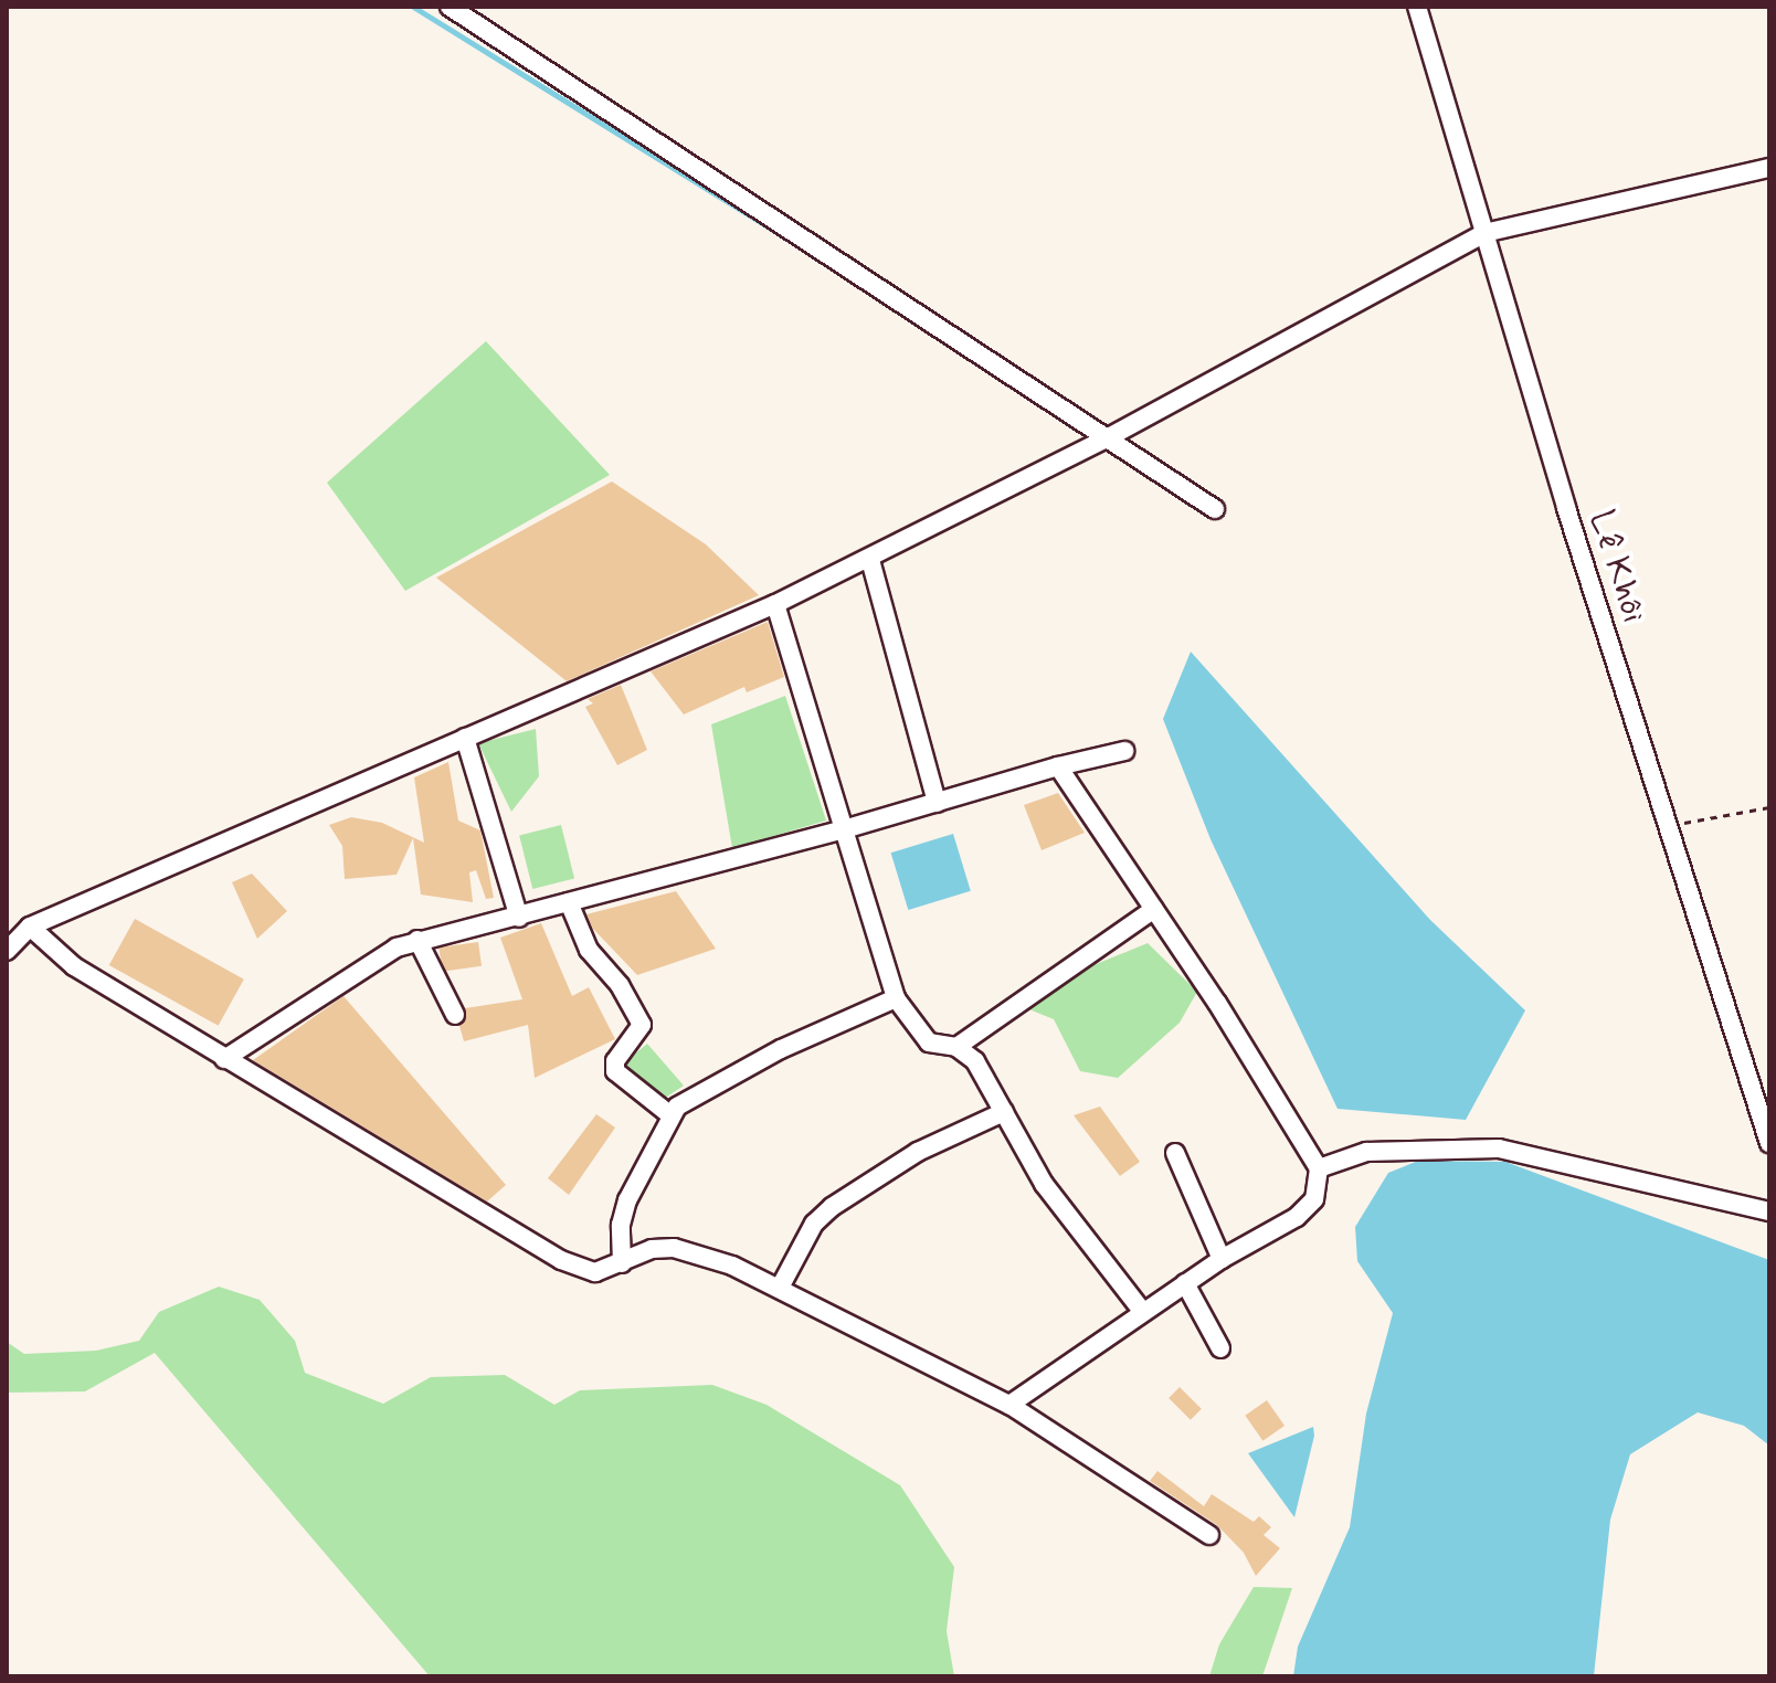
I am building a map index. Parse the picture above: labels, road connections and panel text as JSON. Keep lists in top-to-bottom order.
{
  "streets": {
    "street": ["Lê Khôi"]
  }
}
